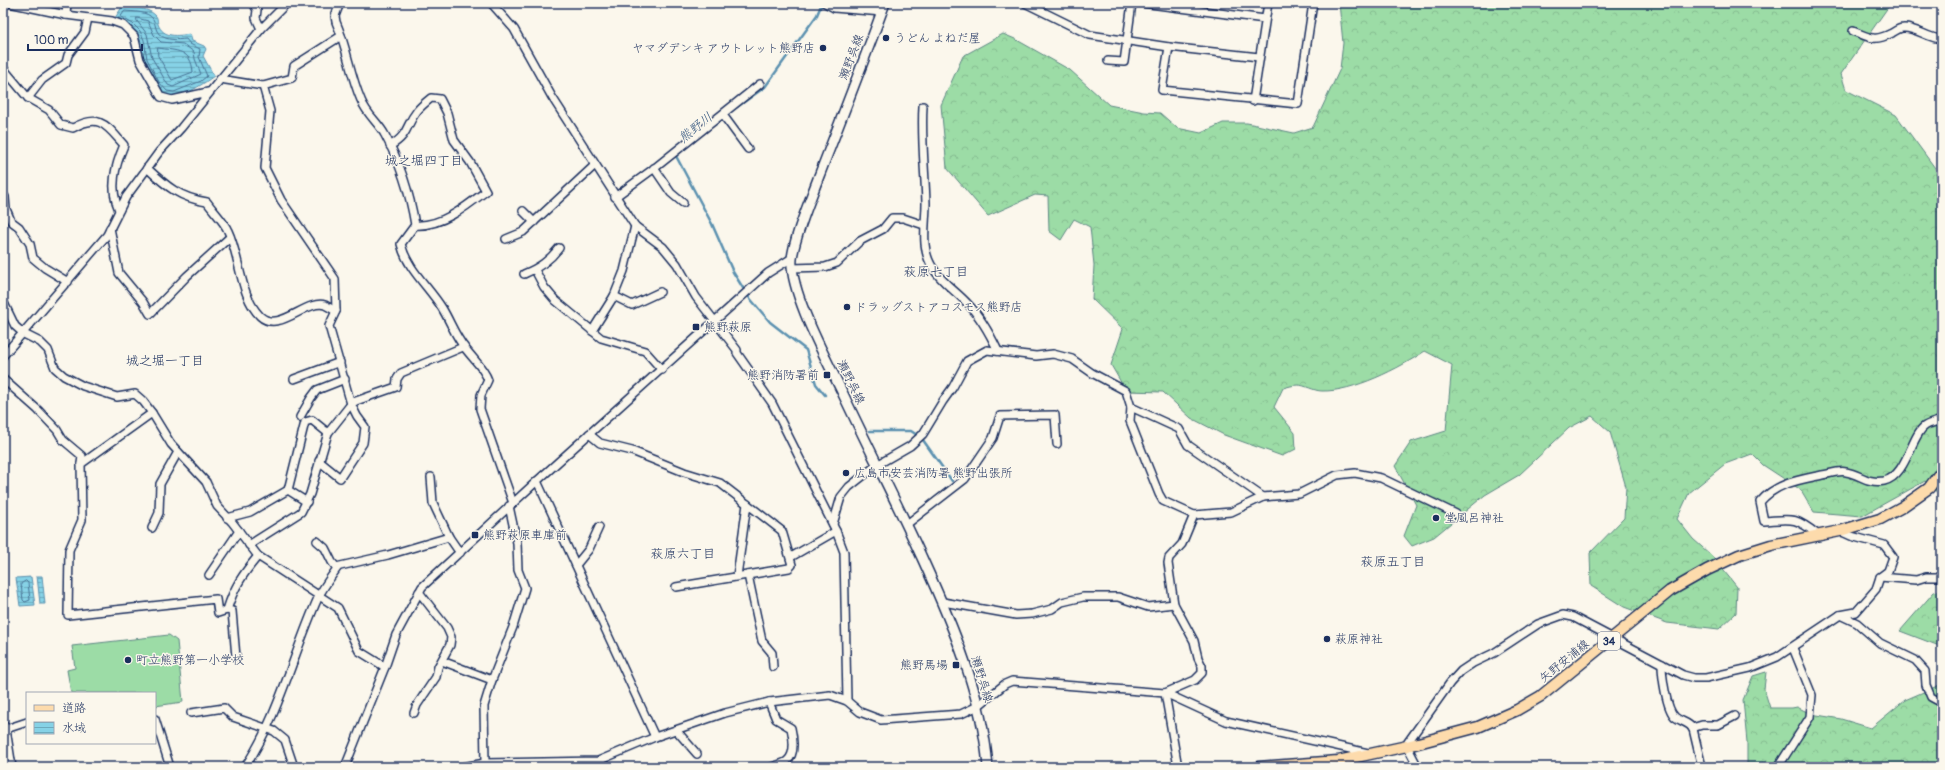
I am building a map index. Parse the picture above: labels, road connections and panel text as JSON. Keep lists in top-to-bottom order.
{
  "streets": {
    "main road": ["瀬野呉線", "34", "矢野安浦線"]
  },
  "districts": [
    "城之堀四丁目",
    "萩原七丁目",
    "城之堀一丁目",
    "萩原六丁目",
    "萩原五丁目"
  ],
  "water": ["熊野川"],
  "places": {
    "other": [
      "うどん よねだ屋",
      "ヤマダデンキ アウトレット熊野店",
      "ドラッグストアコスモス熊野店",
      "広島市安芸消防署 熊野出張所",
      "堂風呂神社",
      "萩原神社",
      "町立熊野第一小学校"
    ],
    "transit": [
      "熊野萩原",
      "熊野消防署前",
      "熊野萩原車庫前",
      "熊野馬場"
    ]
  },
  "legend": ["道路", "水域"],
  "scale_bar": "100 m"
}
